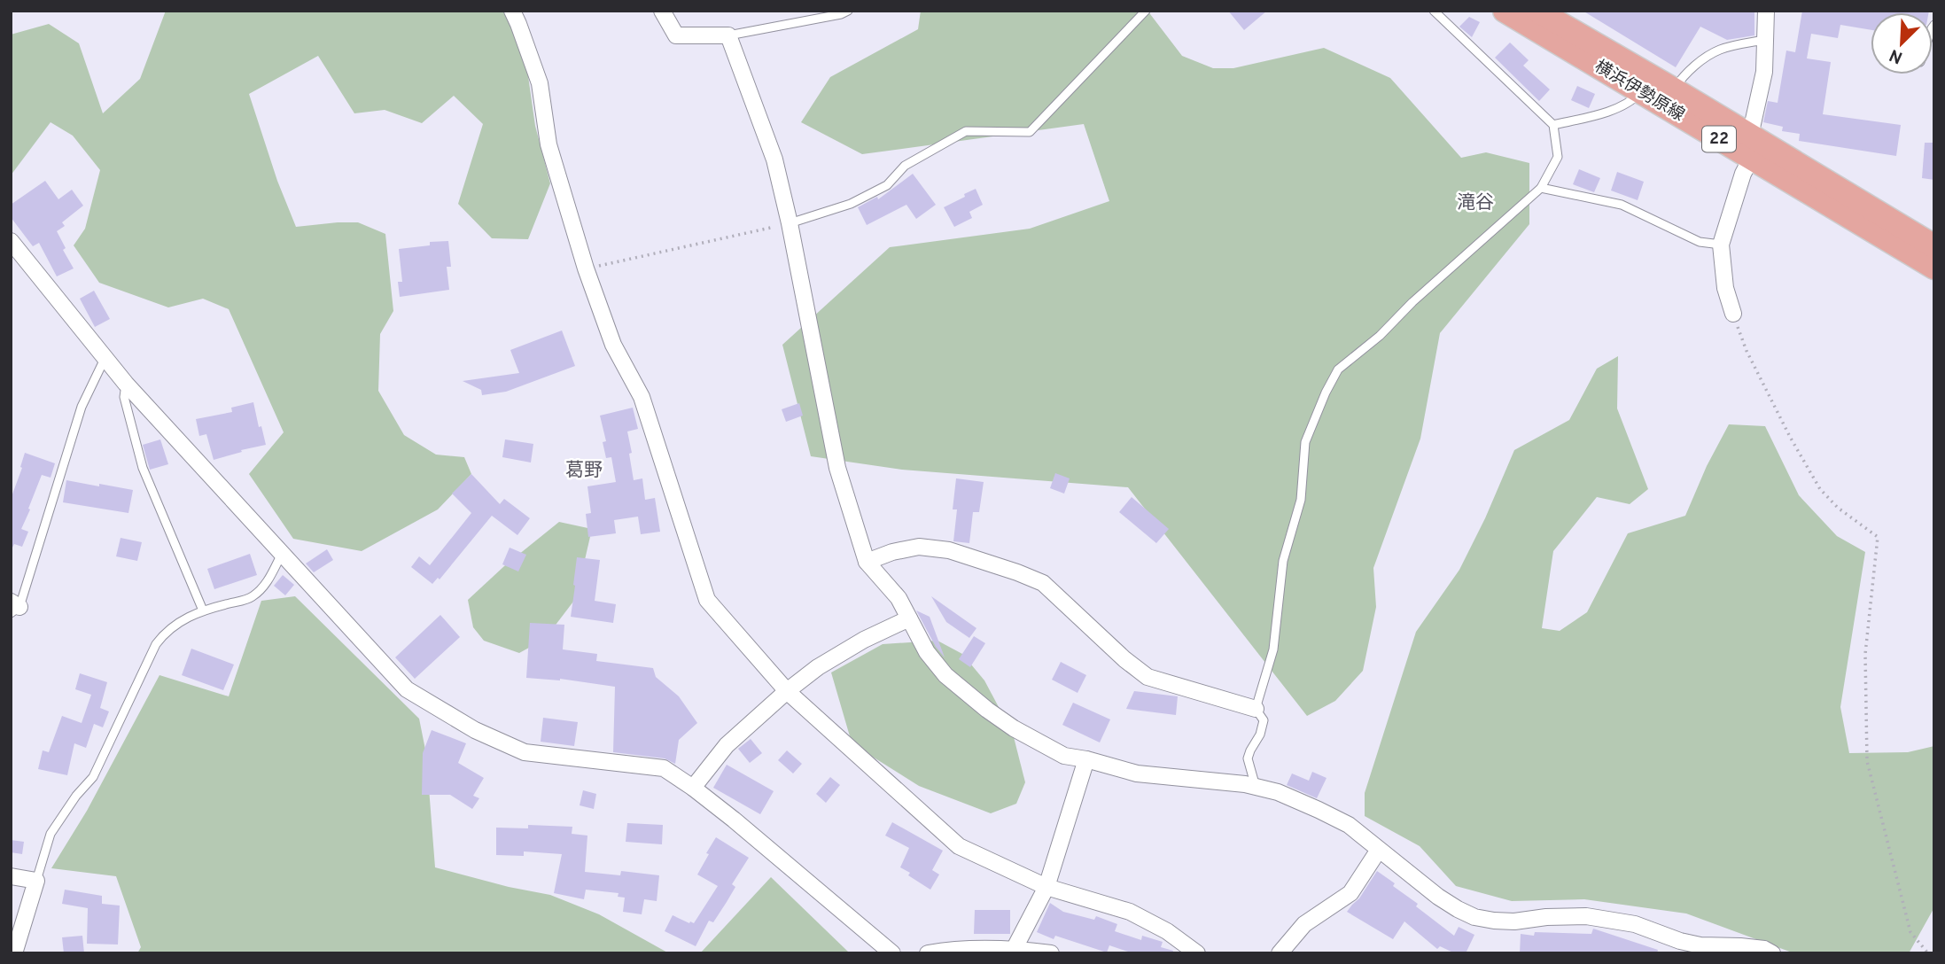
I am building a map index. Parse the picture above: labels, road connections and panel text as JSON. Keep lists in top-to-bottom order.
{
  "streets": {
    "main road": ["横浜伊勢原線", "22"]
  },
  "districts": ["滝谷", "葛野"],
  "north": "bottom left"
}
